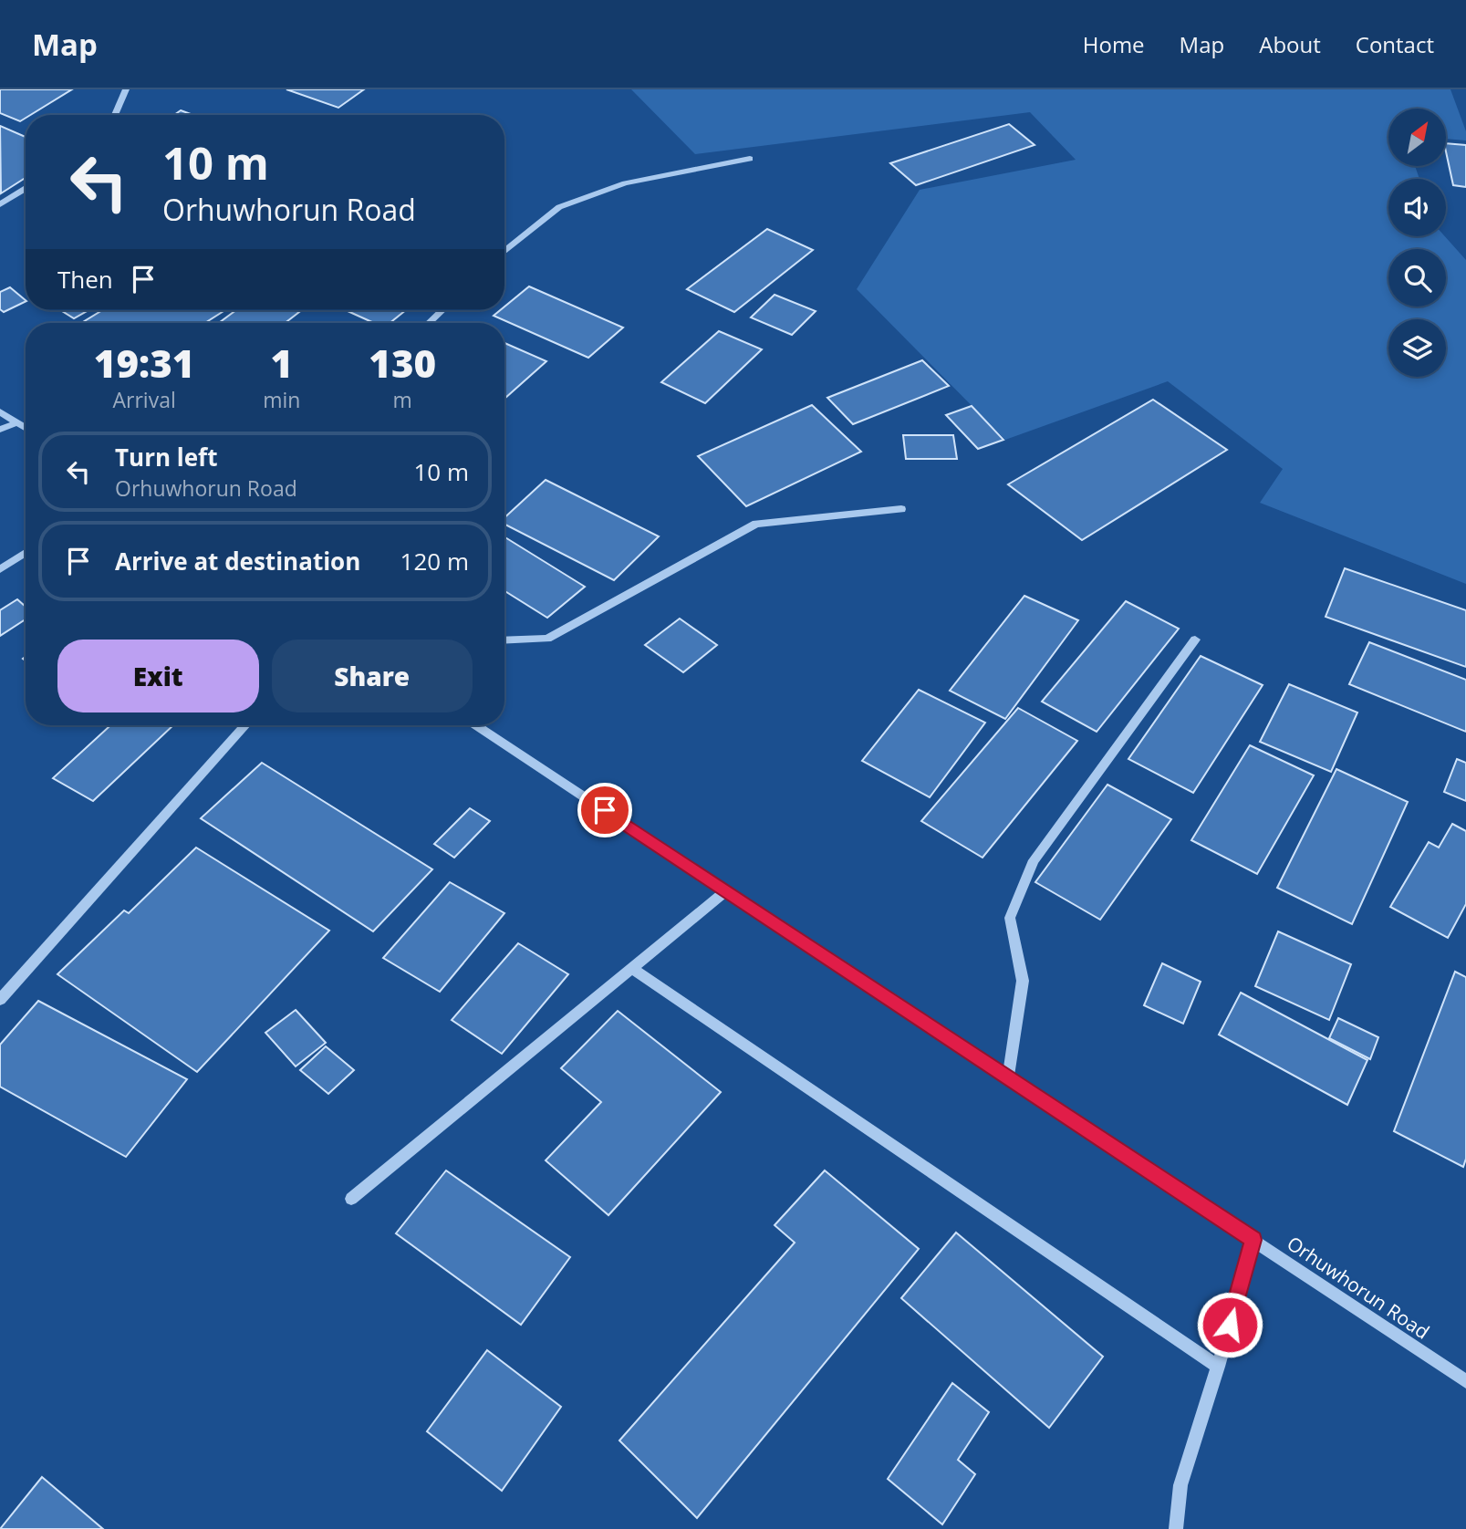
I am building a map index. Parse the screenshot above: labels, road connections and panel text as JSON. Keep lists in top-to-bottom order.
{
  "streets": {
    "street": ["Orhuwhorun Road"]
  },
  "north": "top right",
  "page": {
    "header": "Map",
    "nav": [
      "Home",
      "Map",
      "About",
      "Contact"
    ],
    "turn": ["10 m", "Orhuwhorun Road"],
    "then": "Then",
    "eta": [
      "19:31",
      "Arrival",
      "1",
      "min",
      "130",
      "m"
    ],
    "list": [
      {
        "name": "Turn left",
        "note": "Orhuwhorun Road",
        "value": "10 m"
      },
      {
        "name": "Arrive at destination",
        "value": "120 m"
      }
    ],
    "buttons": ["Exit", "Share"]
  }
}
